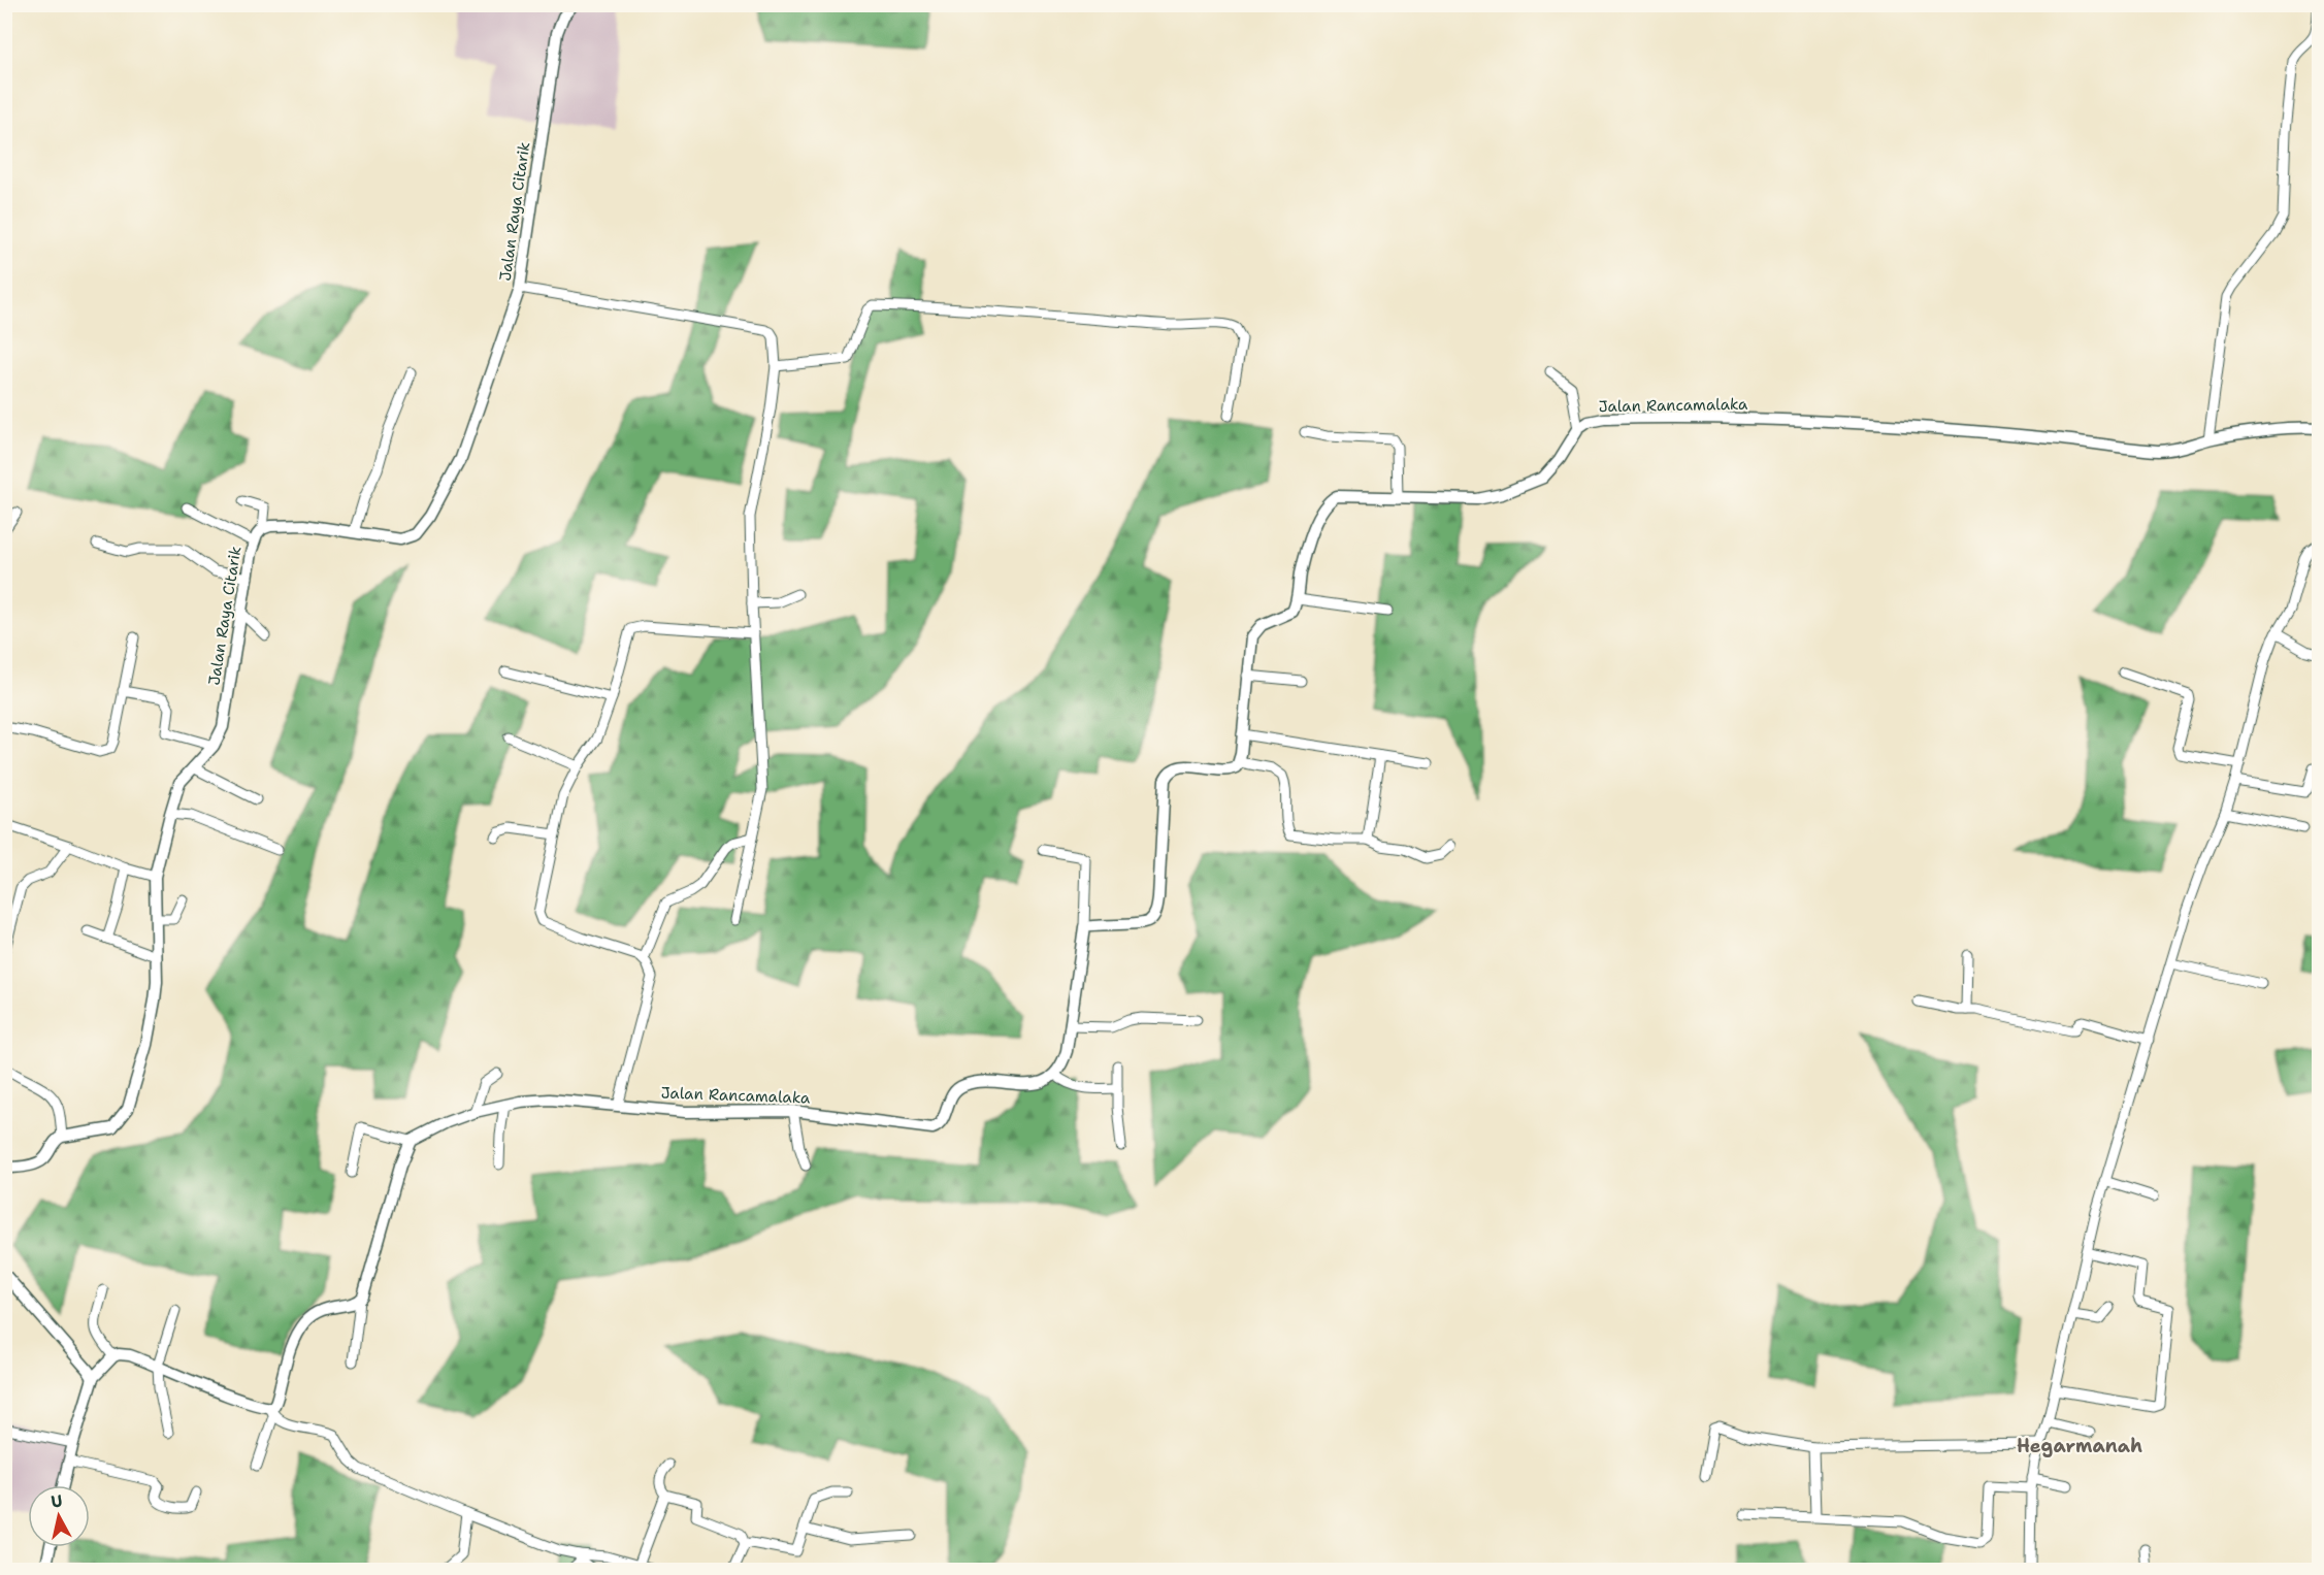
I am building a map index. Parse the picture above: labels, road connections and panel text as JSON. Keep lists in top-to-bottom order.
{
  "streets": {
    "street": ["Jalan Raya Citarik", "Jalan Rancamalaka"]
  },
  "districts": ["Hegarmanah"],
  "north": "top"
}
